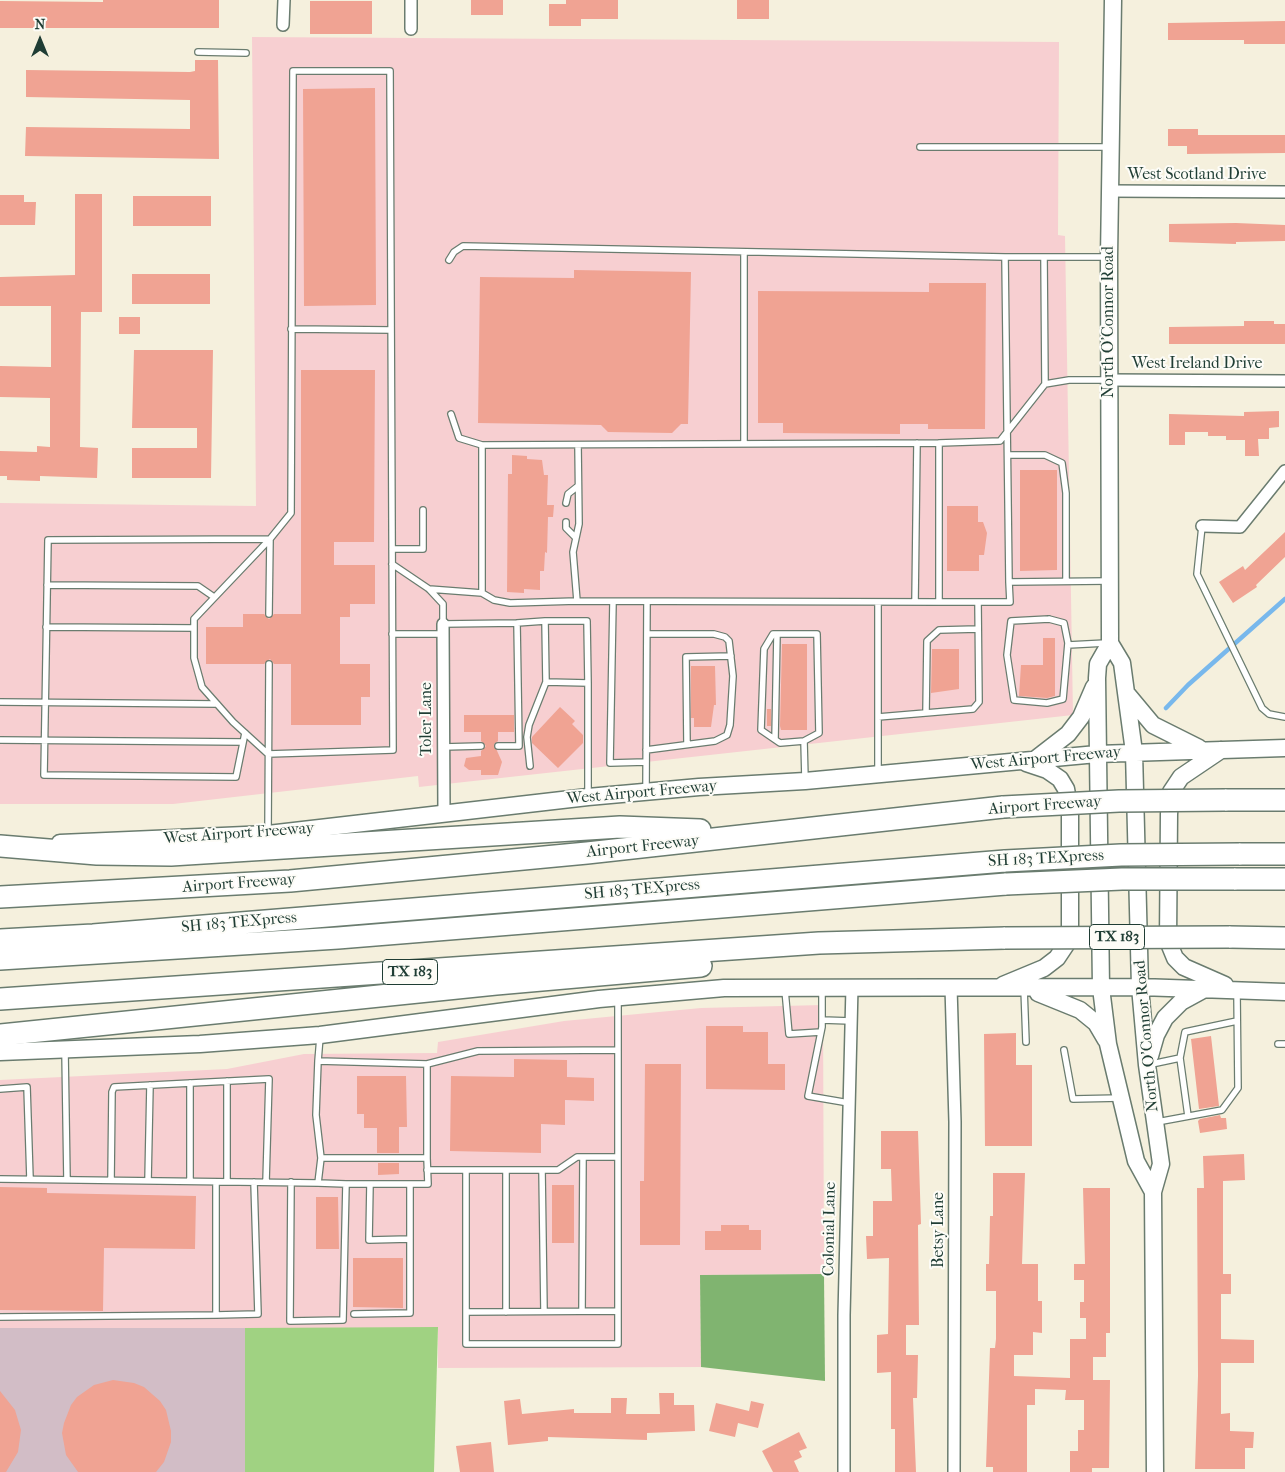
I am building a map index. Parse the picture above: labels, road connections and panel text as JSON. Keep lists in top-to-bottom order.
{
  "streets": {
    "highway": ["Airport Freeway", "SH 183 TEXpress", "TX 183"],
    "main road": ["North O'Connor Road", "West Airport Freeway"],
    "street": [
      "West Scotland Drive",
      "West Ireland Drive",
      "Toler Lane",
      "Colonial Lane",
      "Betsy Lane"
    ]
  },
  "crossings": [
    ["West Scotland Drive", "North O'Connor Road"],
    ["North O'Connor Road", "West Ireland Drive"],
    ["North O'Connor Road", "West Airport Freeway"],
    ["Toler Lane", "West Airport Freeway"]
  ],
  "north": "top"
}
